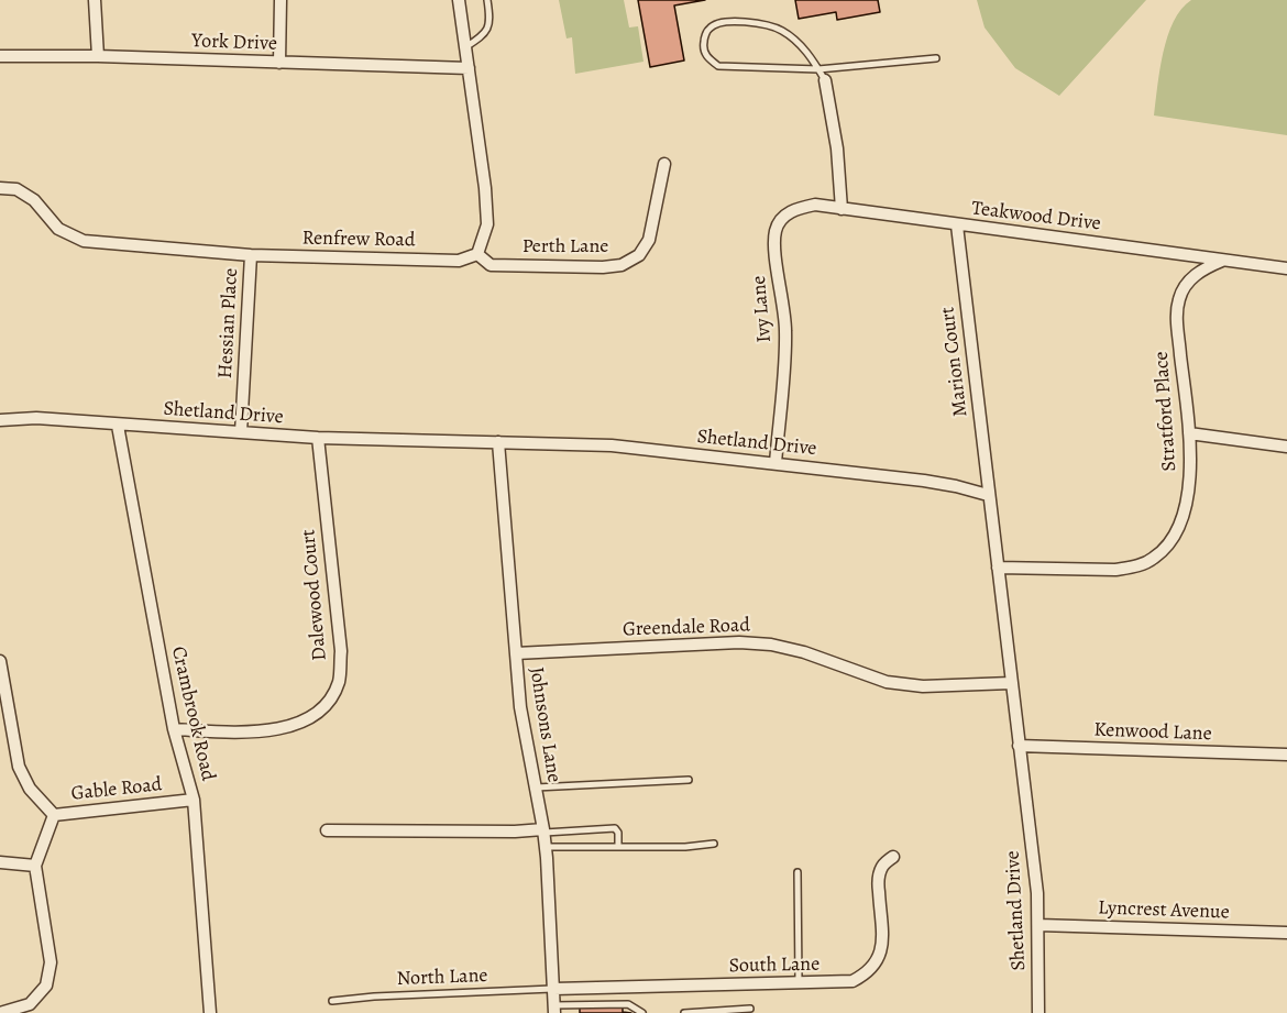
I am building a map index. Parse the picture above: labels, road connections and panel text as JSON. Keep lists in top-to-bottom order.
{
  "streets": {
    "street": [
      "York Drive",
      "Teakwood Drive",
      "Renfrew Road",
      "Perth Lane",
      "Ivy Lane",
      "Hessian Place",
      "Marion Court",
      "Stratford Place",
      "Shetland Drive",
      "Dalewood Court",
      "Greendale Road",
      "Crambrook Road",
      "Johnsons Lane",
      "Kenwood Lane",
      "Gable Road",
      "Lyncrest Avenue",
      "South Lane"
    ],
    "lane": ["North Lane"]
  },
  "crossings": [
    ["Teakwood Drive", "Ivy Lane"],
    ["Teakwood Drive", "Marion Court"],
    ["Teakwood Drive", "Stratford Place"],
    ["Renfrew Road", "Perth Lane"],
    ["Renfrew Road", "Hessian Place"],
    ["Ivy Lane", "Shetland Drive"],
    ["Hessian Place", "Shetland Drive"],
    ["Marion Court", "Shetland Drive"],
    ["Stratford Place", "Shetland Drive"],
    ["Shetland Drive", "Dalewood Court"],
    ["Shetland Drive", "Greendale Road"],
    ["Shetland Drive", "Crambrook Road"],
    ["Shetland Drive", "Johnsons Lane"],
    ["Shetland Drive", "Kenwood Lane"],
    ["Shetland Drive", "Lyncrest Avenue"],
    ["Dalewood Court", "Crambrook Road"],
    ["Greendale Road", "Johnsons Lane"],
    ["Crambrook Road", "Gable Road"],
    ["Johnsons Lane", "South Lane"],
    ["Johnsons Lane", "North Lane"],
    ["South Lane", "North Lane"]
  ]
}
